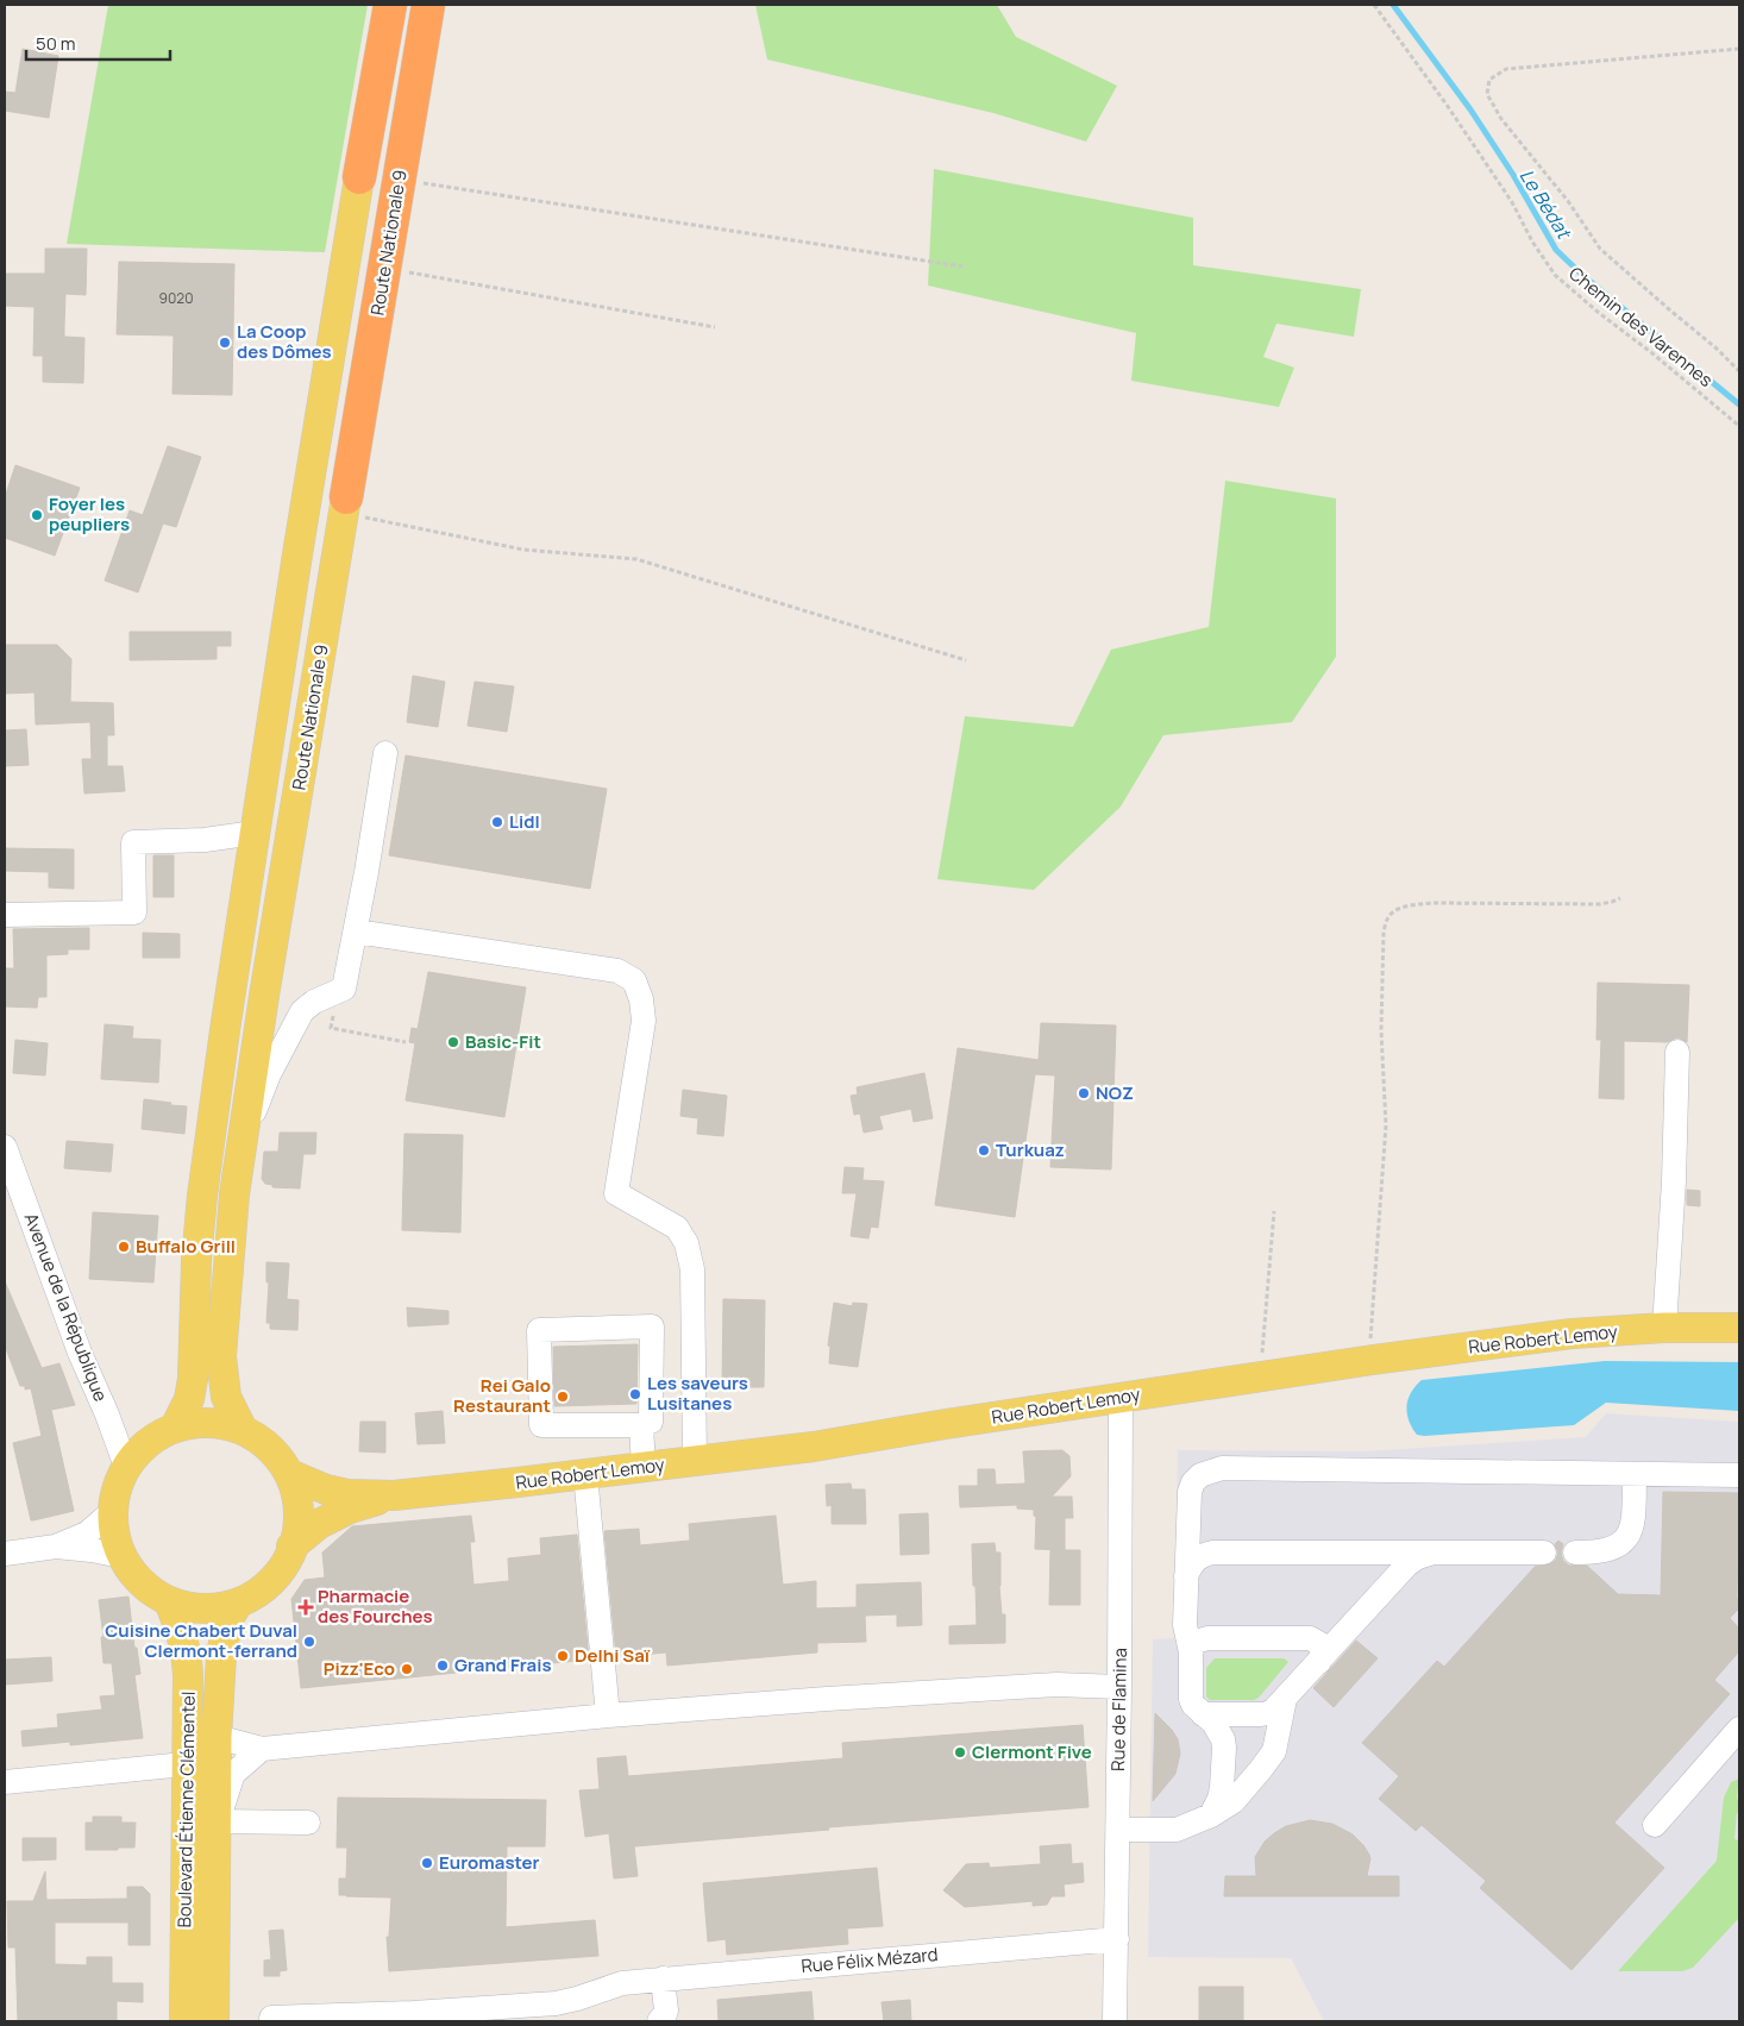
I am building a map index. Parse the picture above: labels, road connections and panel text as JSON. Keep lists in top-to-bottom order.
{
  "streets": {
    "highway": ["Route Nationale 9"],
    "main road": ["Rue Robert Lemoy", "Boulevard Étienne Clémentel"],
    "street": ["Avenue de la République", "Rue de Flamina", "Rue Félix Mézard"],
    "path": ["Chemin des Varennes"]
  },
  "crossings": [
    ["Route Nationale 9", "Avenue de la République"],
    ["Route Nationale 9", "Rue Robert Lemoy"],
    ["Route Nationale 9", "Boulevard Étienne Clémentel"],
    ["Avenue de la République", "Rue Robert Lemoy"],
    ["Avenue de la République", "Boulevard Étienne Clémentel"],
    ["Rue Robert Lemoy", "Rue de Flamina"],
    ["Rue Robert Lemoy", "Boulevard Étienne Clémentel"],
    ["Rue de Flamina", "Rue Félix Mézard"]
  ],
  "water": ["Le Bédat"],
  "places": {
    "other": [
      "La Coop des Dômes",
      "Foyer les peupliers",
      "Lidl",
      "Basic-Fit",
      "NOZ",
      "Turkuaz",
      "Buffalo Grill",
      "Les saveurs Lusitanes",
      "Rei Galo Restaurant",
      "Cuisine Chabert Duval Clermont-ferrand",
      "Delhi Saï",
      "Grand Frais",
      "Pizz'Eco",
      "Clermont Five",
      "Euromaster"
    ],
    "health": ["Pharmacie des Fourches"]
  },
  "house_numbers": ["9020"],
  "scale_bar": "50 m"
}
